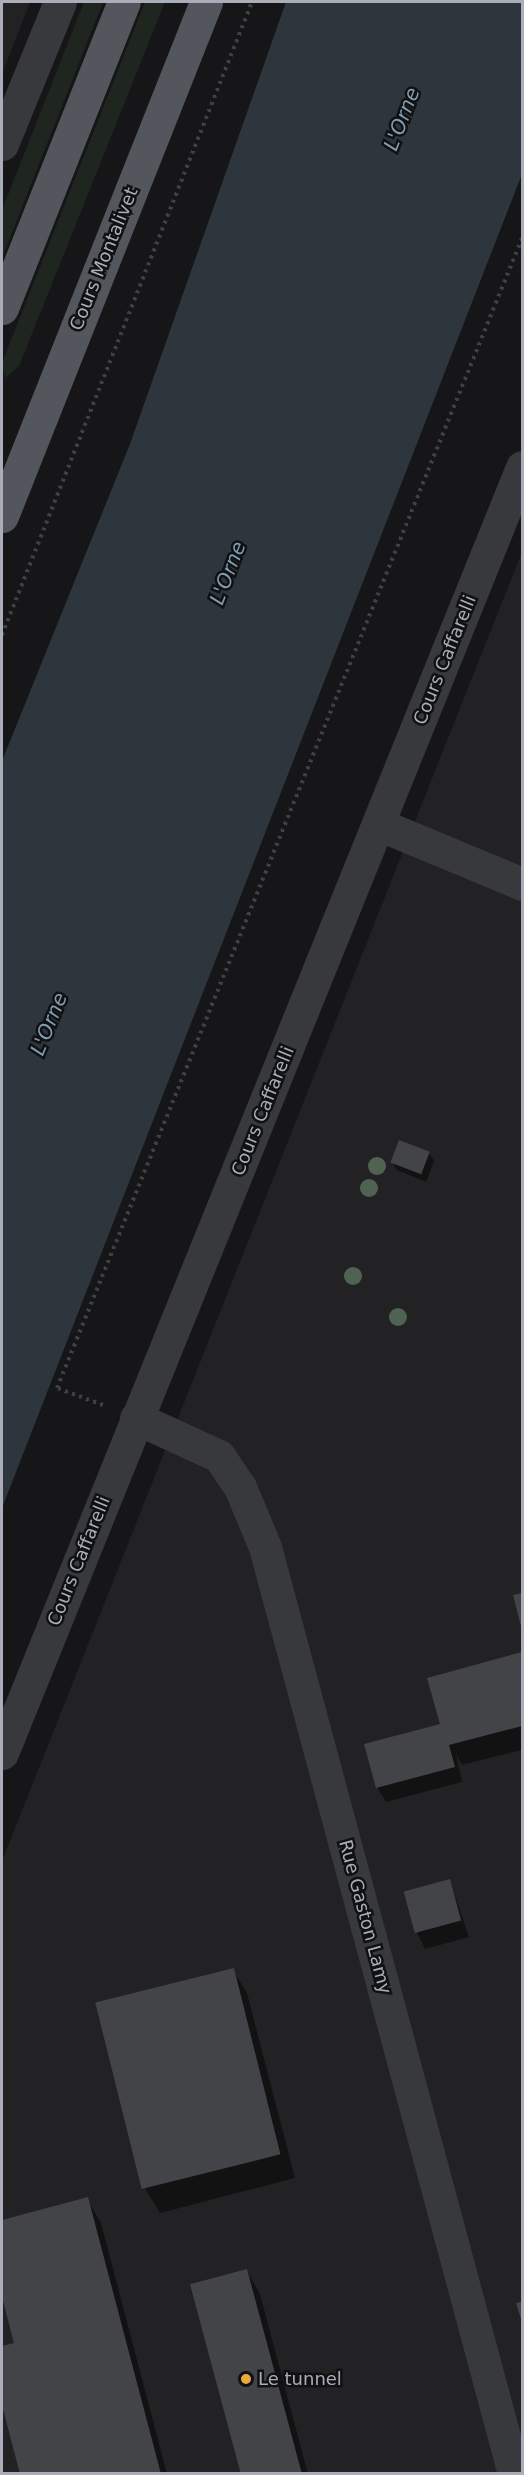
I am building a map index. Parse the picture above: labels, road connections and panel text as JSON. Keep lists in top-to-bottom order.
{
  "streets": {
    "main road": ["Cours Montalivet"],
    "street": ["Cours Caffarelli", "Rue Gaston Lamy"]
  },
  "crossings": [
    ["Cours Caffarelli", "Rue Gaston Lamy"]
  ],
  "water": ["L'Orne"],
  "places": ["Le tunnel"]
}
